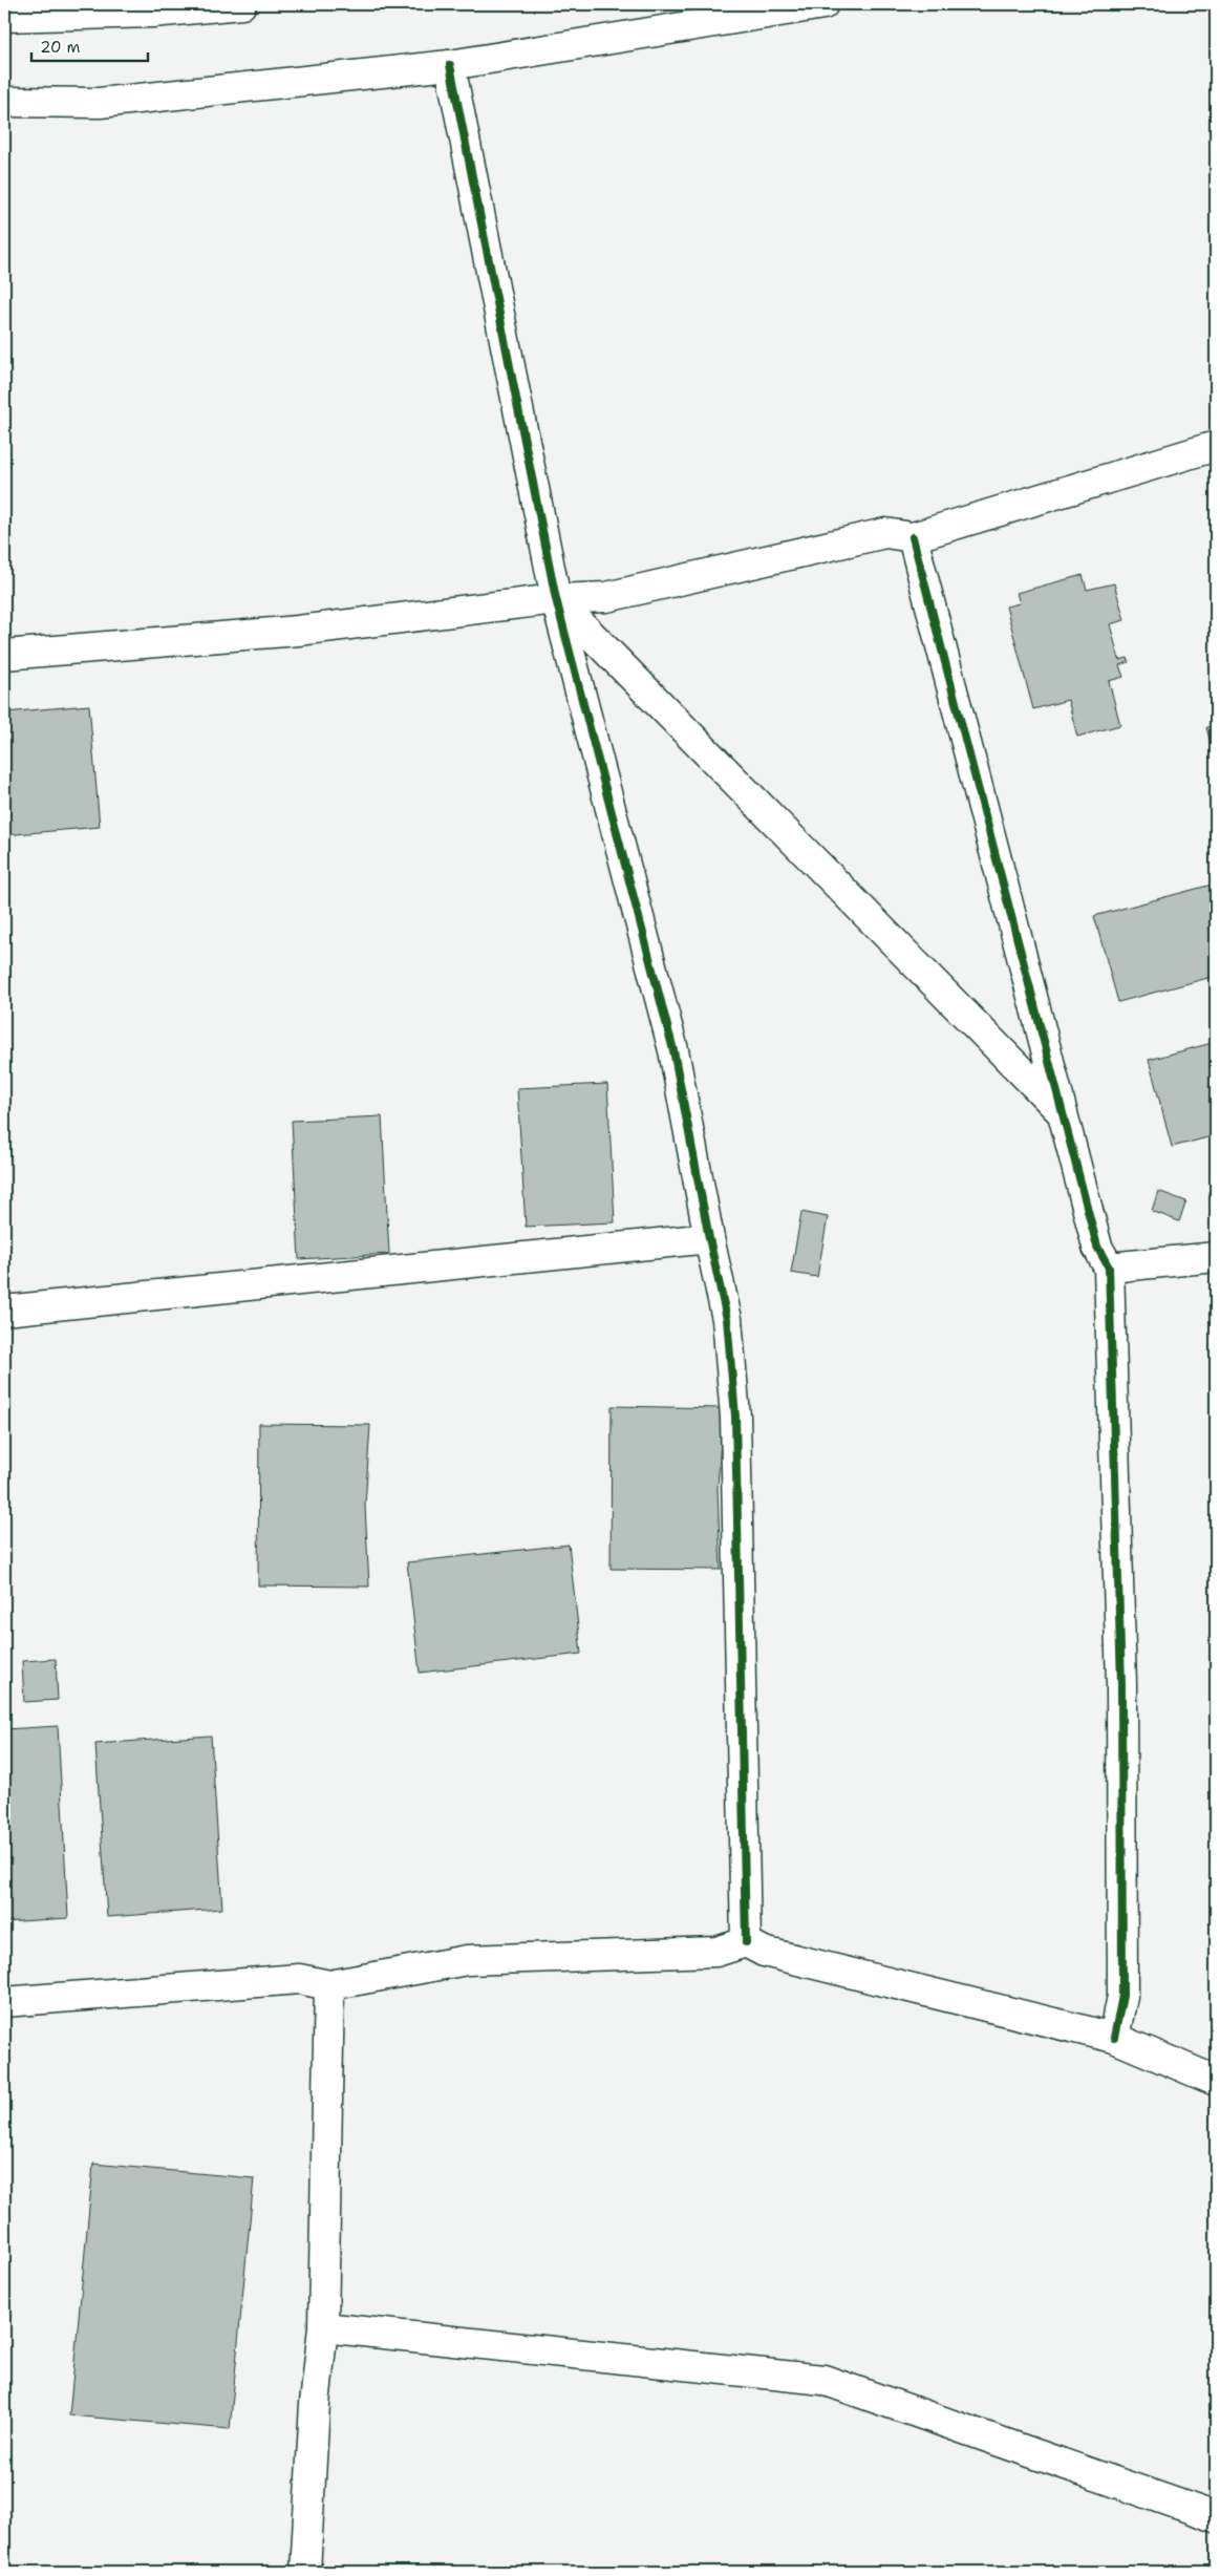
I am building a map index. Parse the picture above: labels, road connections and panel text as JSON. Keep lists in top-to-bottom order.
{
  "scale_bar": "20 m"
}
